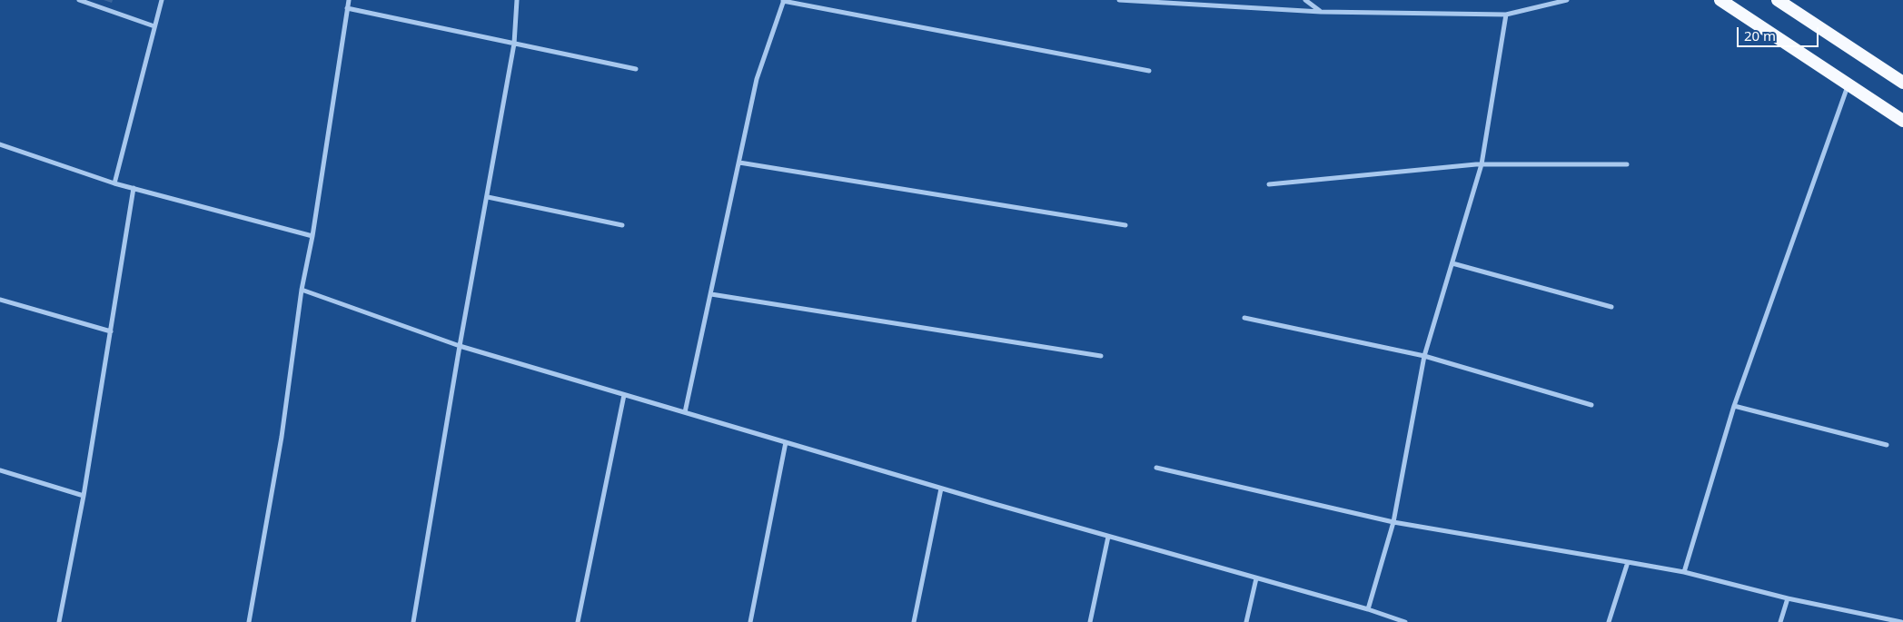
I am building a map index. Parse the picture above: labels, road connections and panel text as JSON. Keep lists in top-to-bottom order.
{
  "scale_bar": "20 m"
}
